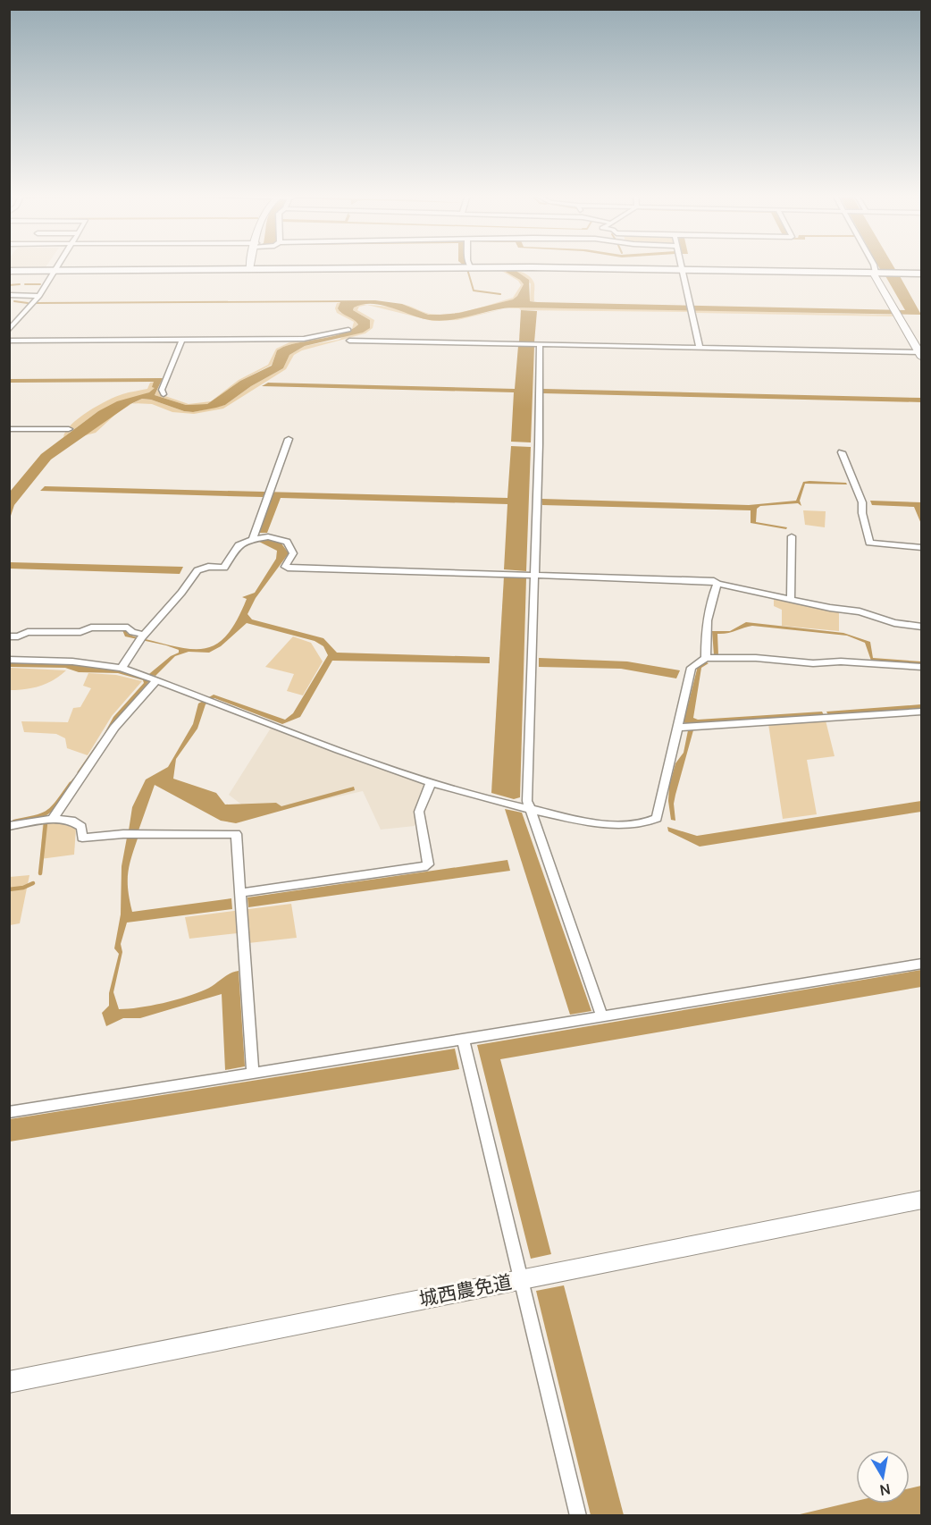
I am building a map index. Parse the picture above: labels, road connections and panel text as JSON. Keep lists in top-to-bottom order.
{
  "streets": {
    "street": ["城西農免道"]
  },
  "north": "bottom"
}
